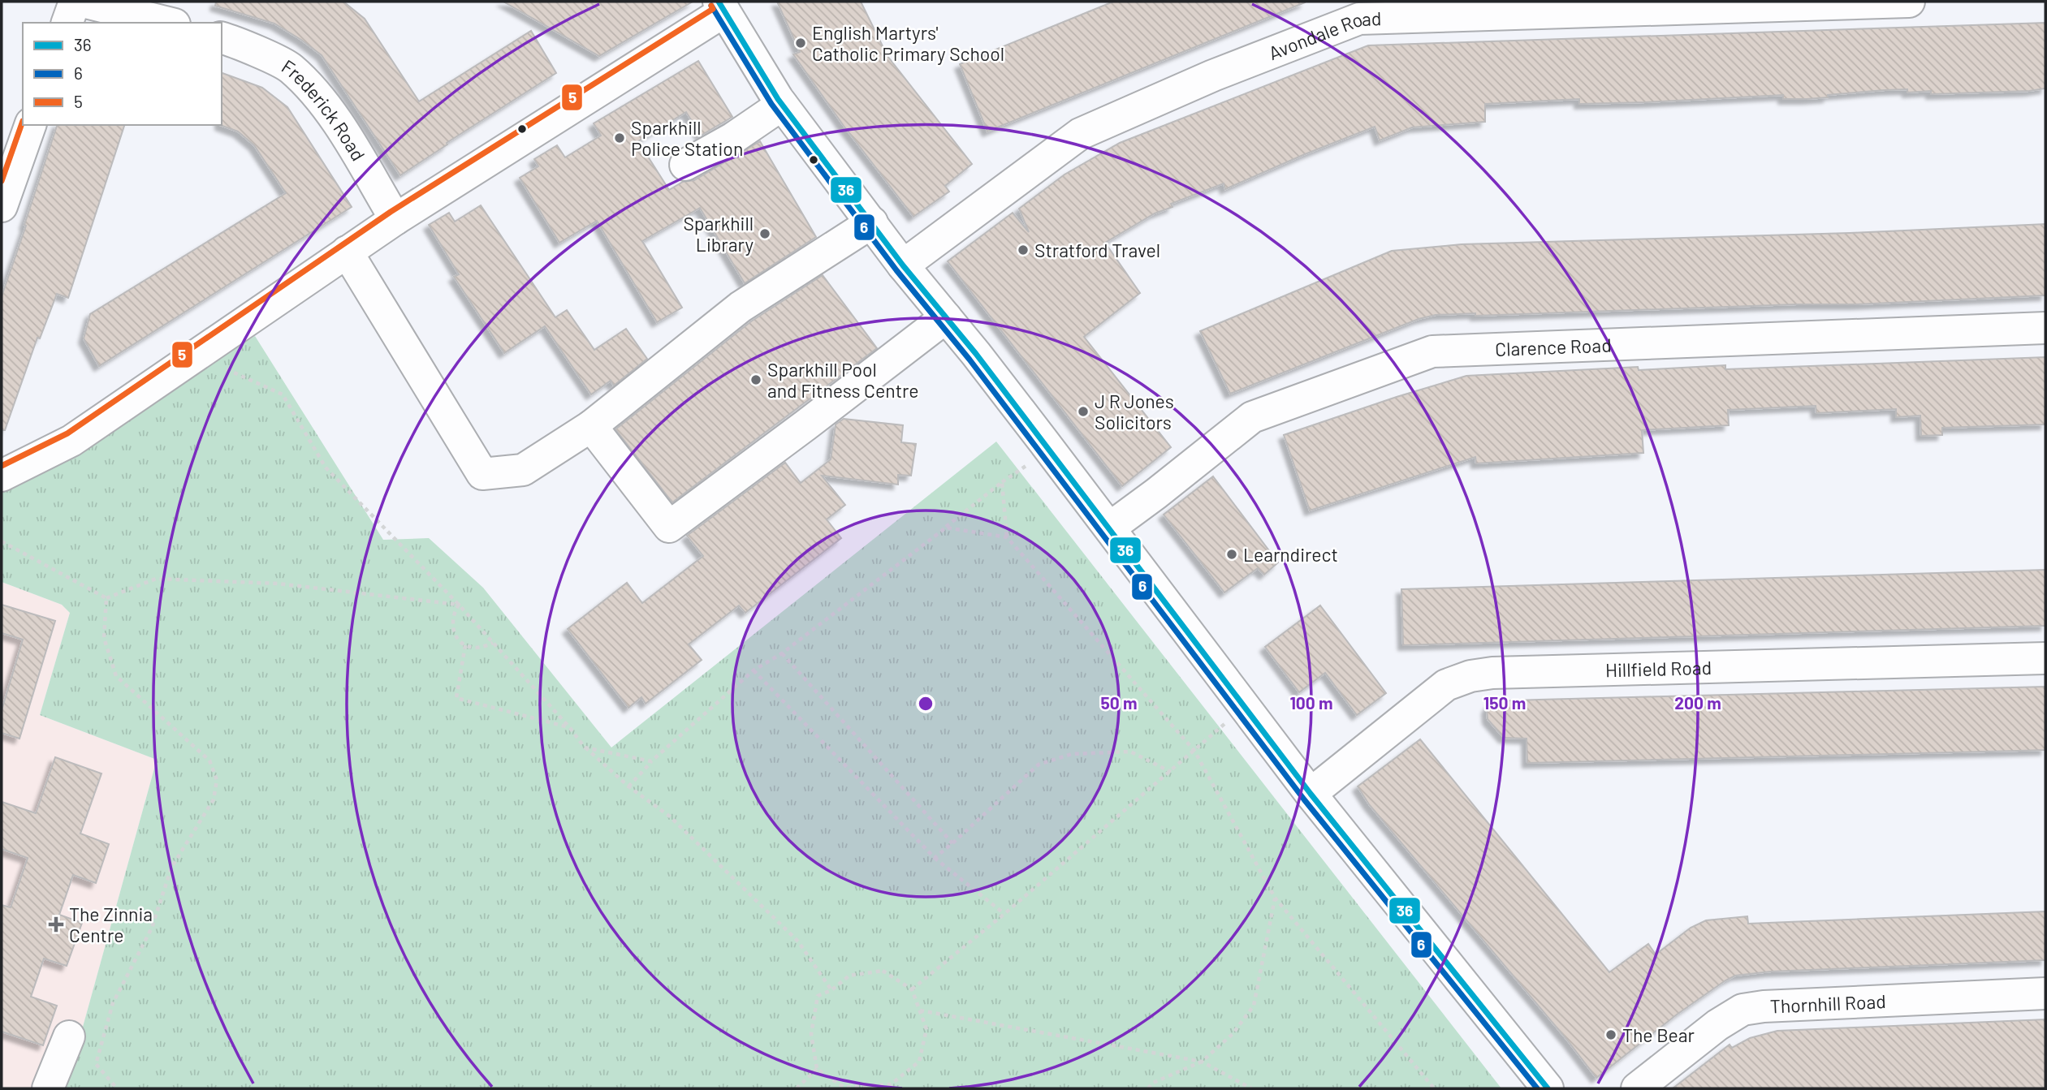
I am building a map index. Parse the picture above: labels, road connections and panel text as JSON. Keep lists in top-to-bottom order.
{
  "streets": {
    "main road": [
      "Avondale Road",
      "Frederick Road",
      "Clarence Road",
      "Hillfield Road",
      "Thornhill Road"
    ]
  },
  "places": {
    "other": [
      "English Martyrs' Catholic Primary School",
      "Sparkhill Police Station",
      "Sparkhill Library",
      "Stratford Travel",
      "Sparkhill Pool and Fitness Centre",
      "J R Jones Solicitors",
      "Learndirect",
      "The Bear"
    ],
    "health": ["The Zinnia Centre"]
  },
  "lines": ["transit line 36", "transit line 6", "transit line 5"],
  "legend": ["36", "6", "5"],
  "rings": [
    "50 m",
    "100 m",
    "150 m",
    "200 m"
  ]
}
